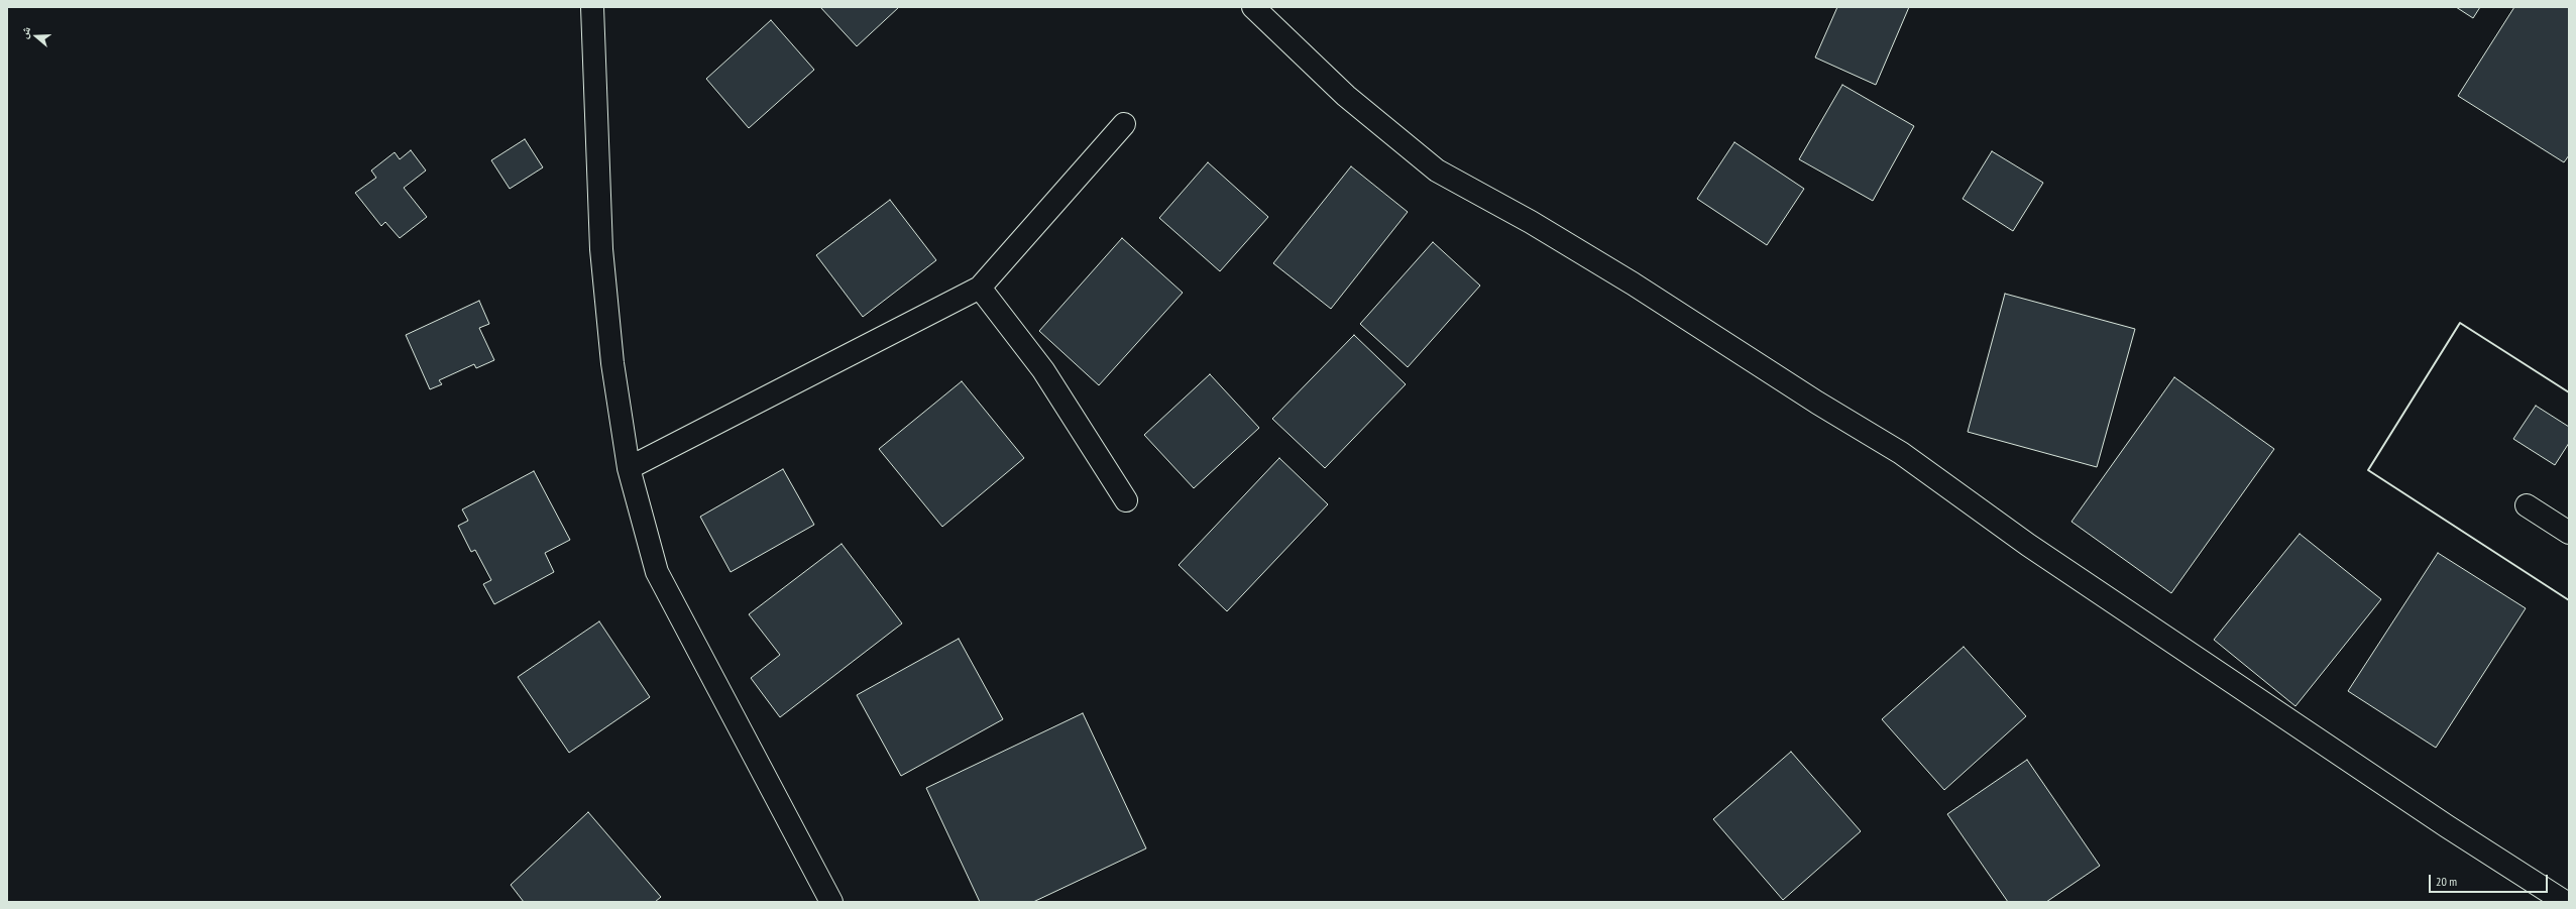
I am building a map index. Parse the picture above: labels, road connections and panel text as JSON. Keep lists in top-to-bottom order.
{
  "scale_bar": "20 m",
  "north": "left"
}
